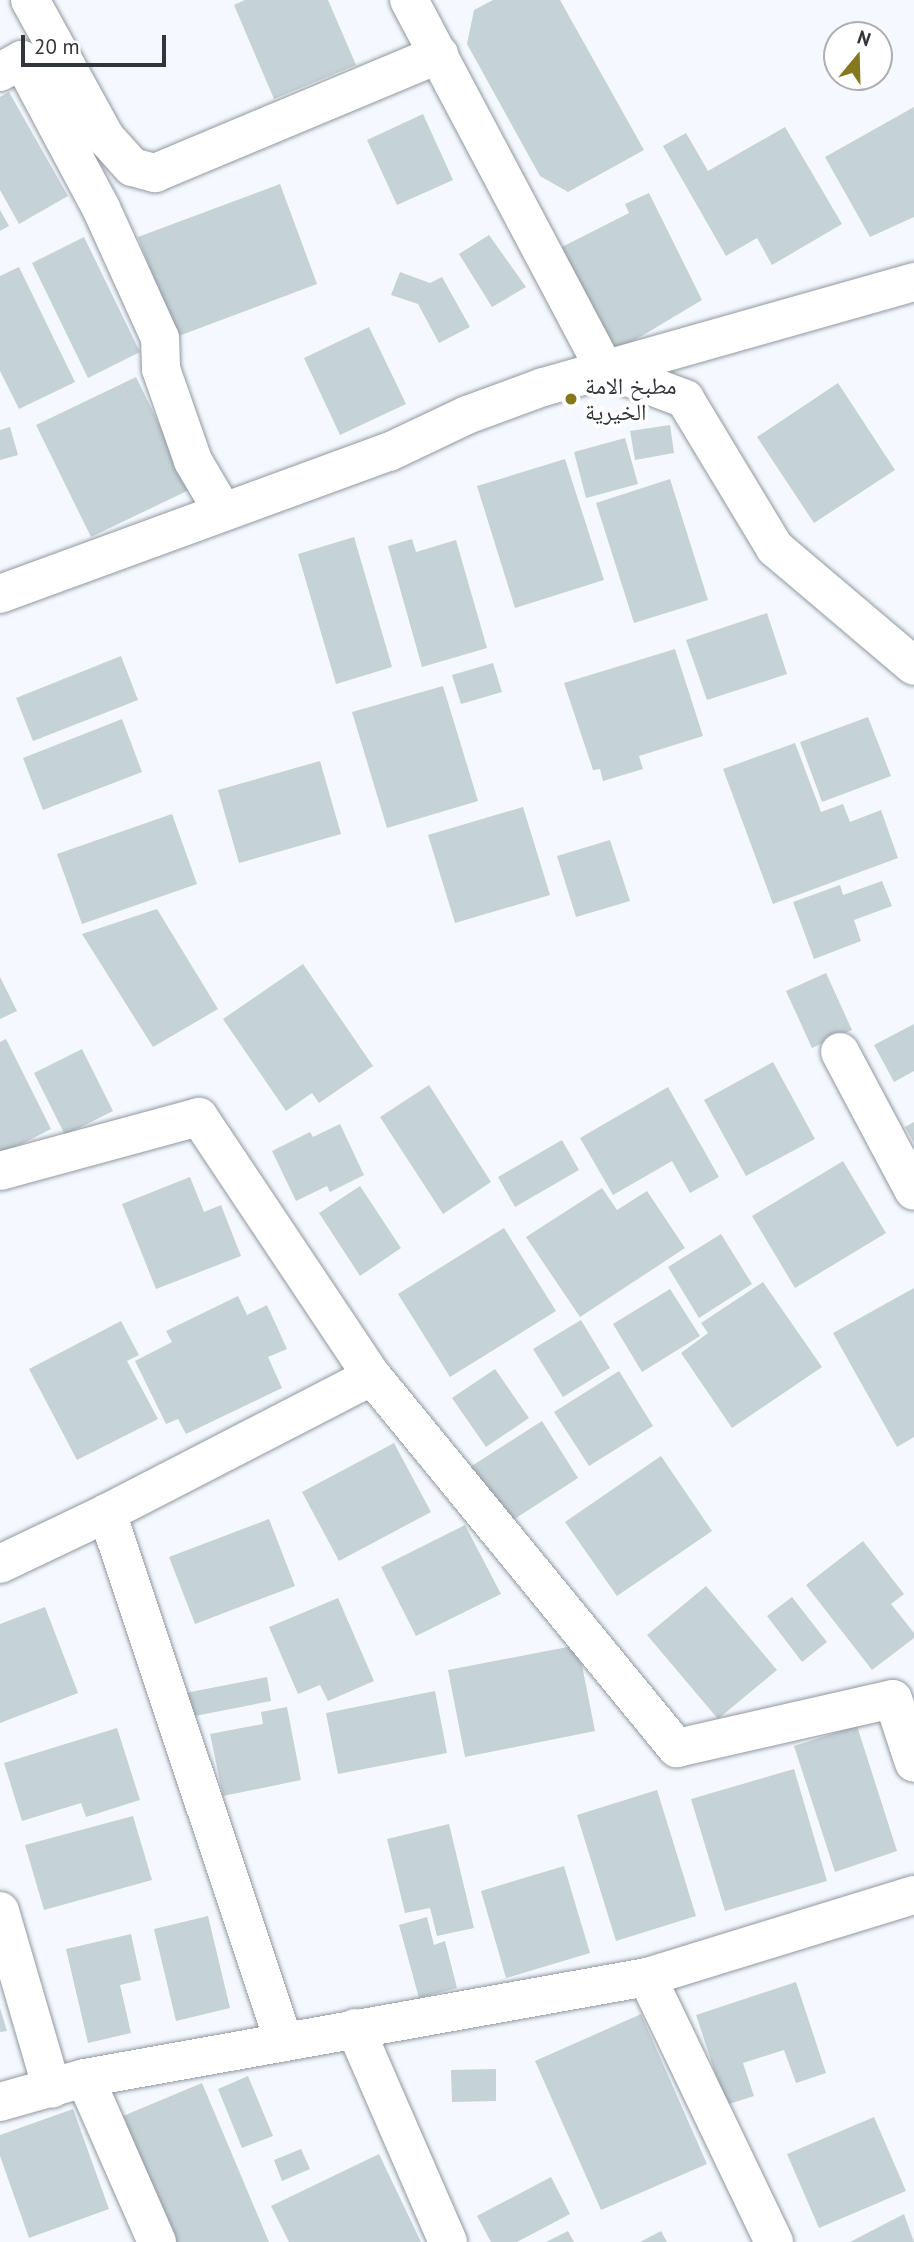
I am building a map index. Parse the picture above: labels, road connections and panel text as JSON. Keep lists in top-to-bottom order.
{
  "places": ["مطبخ الامة الخيرية"],
  "scale_bar": "20 m",
  "north": "top"
}
